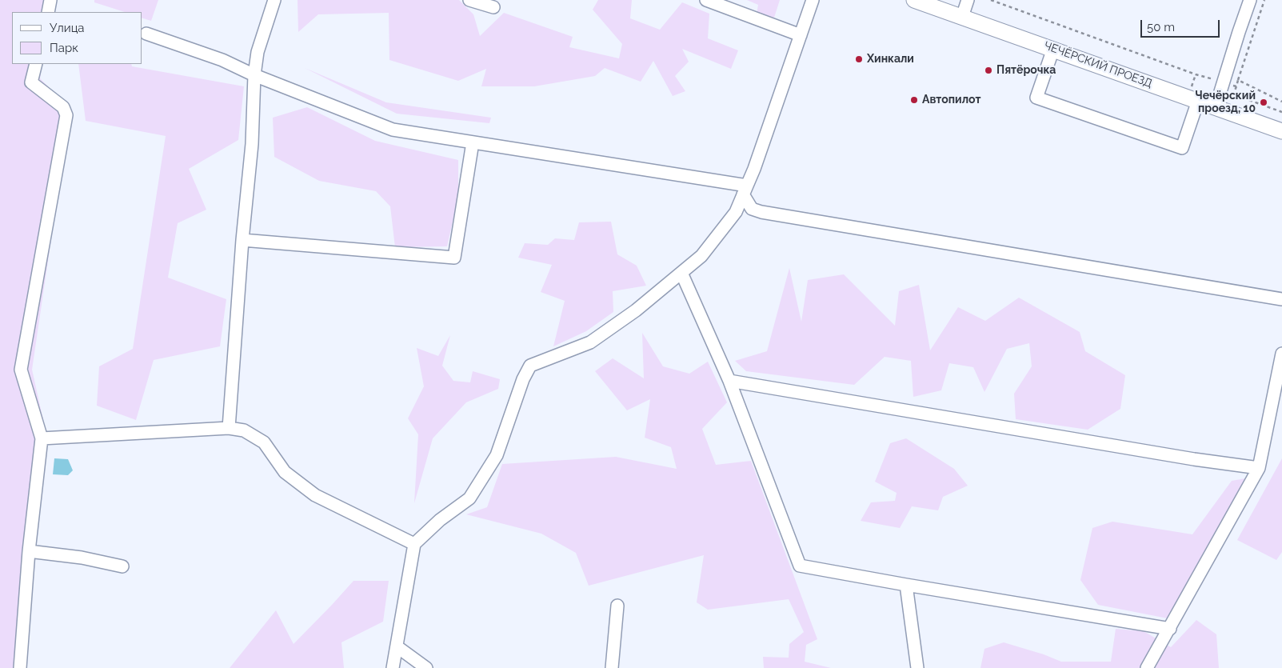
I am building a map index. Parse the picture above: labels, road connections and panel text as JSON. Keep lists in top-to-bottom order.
{
  "streets": {
    "main road": ["ЧЕЧЁРСКИЙ ПРОЕЗД"]
  },
  "places": [
    "Хинкали",
    "Пятёрочка",
    "Автопилот",
    "Чечёрский проезд, 10"
  ],
  "legend": ["Улица", "Парк"],
  "scale_bar": "50 m"
}
